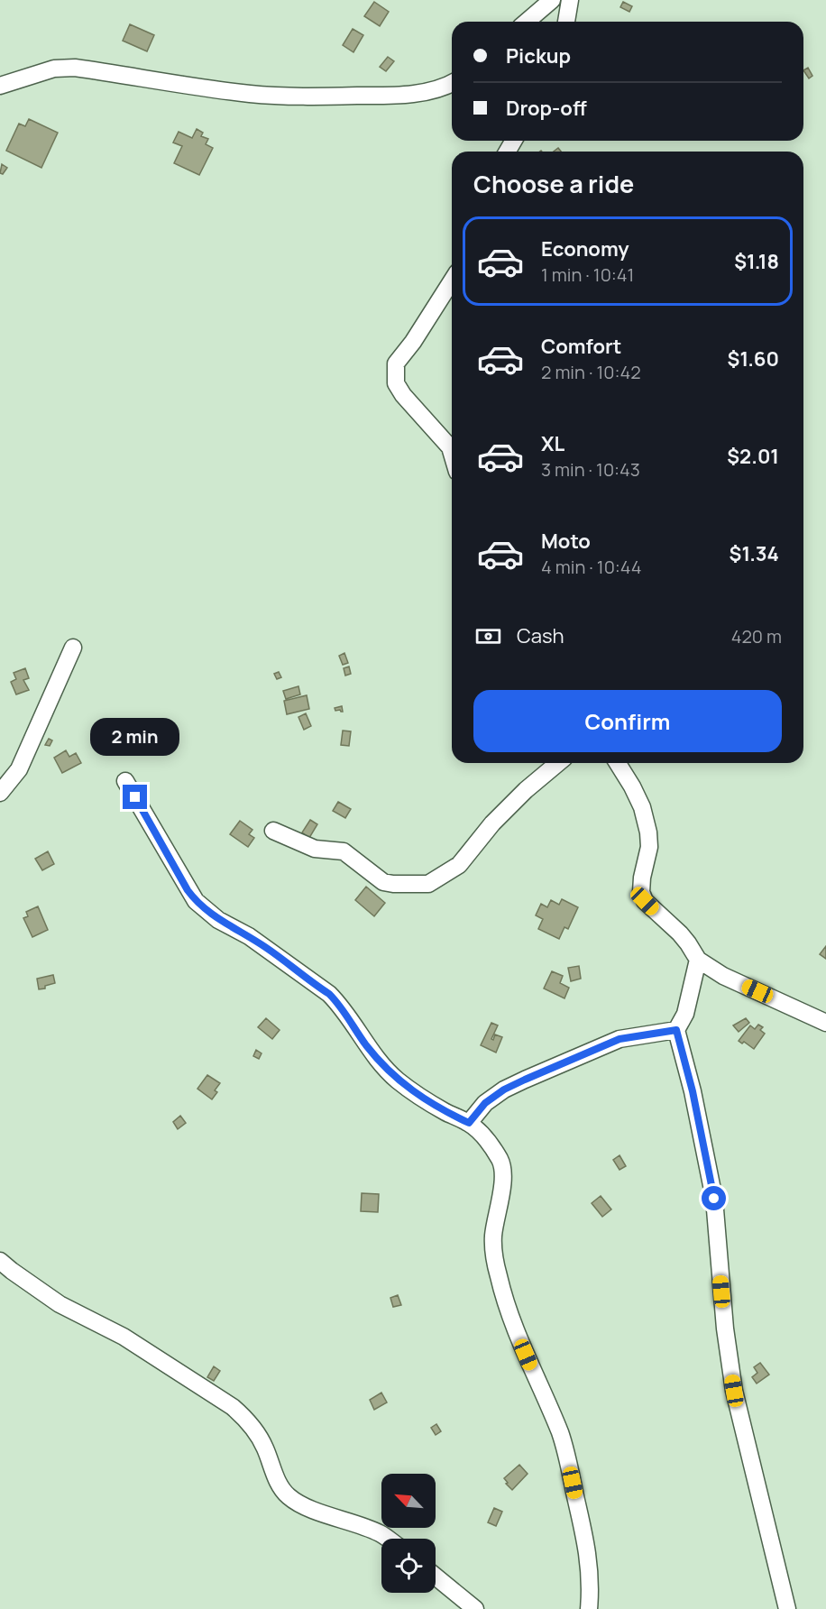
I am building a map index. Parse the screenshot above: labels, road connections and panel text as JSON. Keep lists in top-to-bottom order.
{
  "north": "top left",
  "page": {
    "banner": ["Pickup", "Drop-off"],
    "heading": "Choose a ride",
    "list": [
      {
        "name": "Economy",
        "note": "1 min · 10:41",
        "value": "$1.18"
      },
      {
        "name": "Comfort",
        "note": "2 min · 10:42",
        "value": "$1.60"
      },
      {
        "name": "XL",
        "note": "3 min · 10:43",
        "value": "$2.01"
      },
      {
        "name": "Moto",
        "note": "4 min · 10:44",
        "value": "$1.34"
      }
    ],
    "pay": ["Cash", "420 m"],
    "buttons": "Confirm",
    "bubble": "2 min"
  }
}
